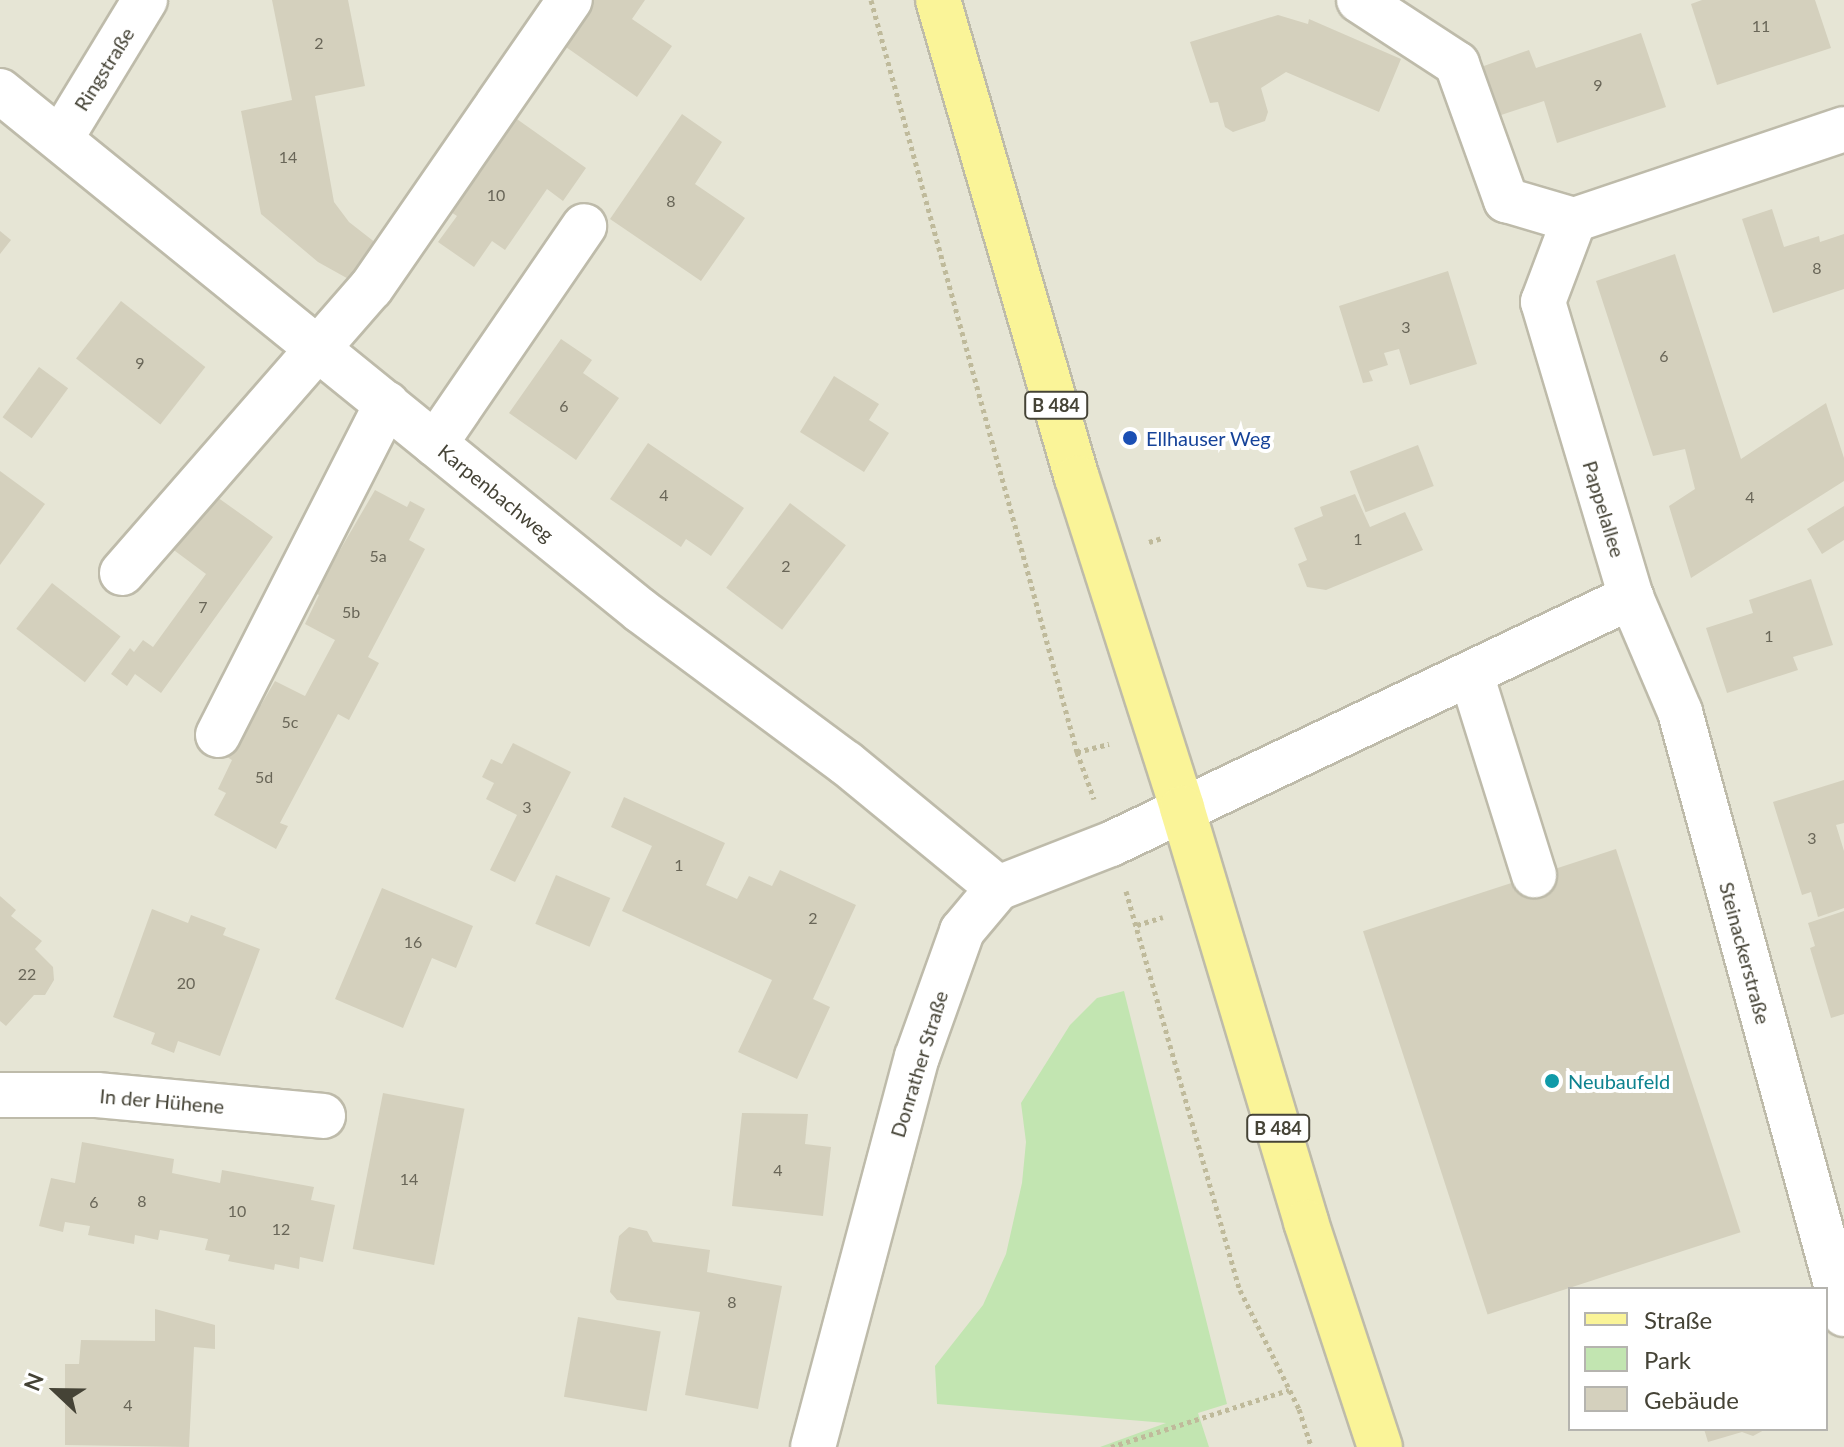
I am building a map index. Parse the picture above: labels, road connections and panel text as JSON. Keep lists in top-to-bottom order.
{
  "streets": {
    "main road": ["B 484"],
    "street": [
      "Ringstraße",
      "Karpenbachweg",
      "Pappelallee",
      "Steinackerstraße",
      "Donrather Straße",
      "In der Hühene"
    ]
  },
  "crossings": [
    ["Ringstraße", "Karpenbachweg"],
    ["B 484", "Donrather Straße"],
    ["Karpenbachweg", "Donrather Straße"],
    ["Pappelallee", "Steinackerstraße"]
  ],
  "places": ["Ellhauser Weg", "Neubaufeld"],
  "house_numbers": [
    "11",
    "2",
    "9",
    "14",
    "10",
    "8",
    "8",
    "3",
    "6",
    "9",
    "6",
    "4",
    "4",
    "1",
    "5a",
    "2",
    "7",
    "5b",
    "1",
    "5c",
    "5d",
    "3",
    "3",
    "1",
    "2",
    "16",
    "22",
    "20",
    "4",
    "14",
    "8",
    "6",
    "10",
    "12",
    "8",
    "4"
  ],
  "legend": ["Straße", "Park", "Gebäude"],
  "north": "left"
}
